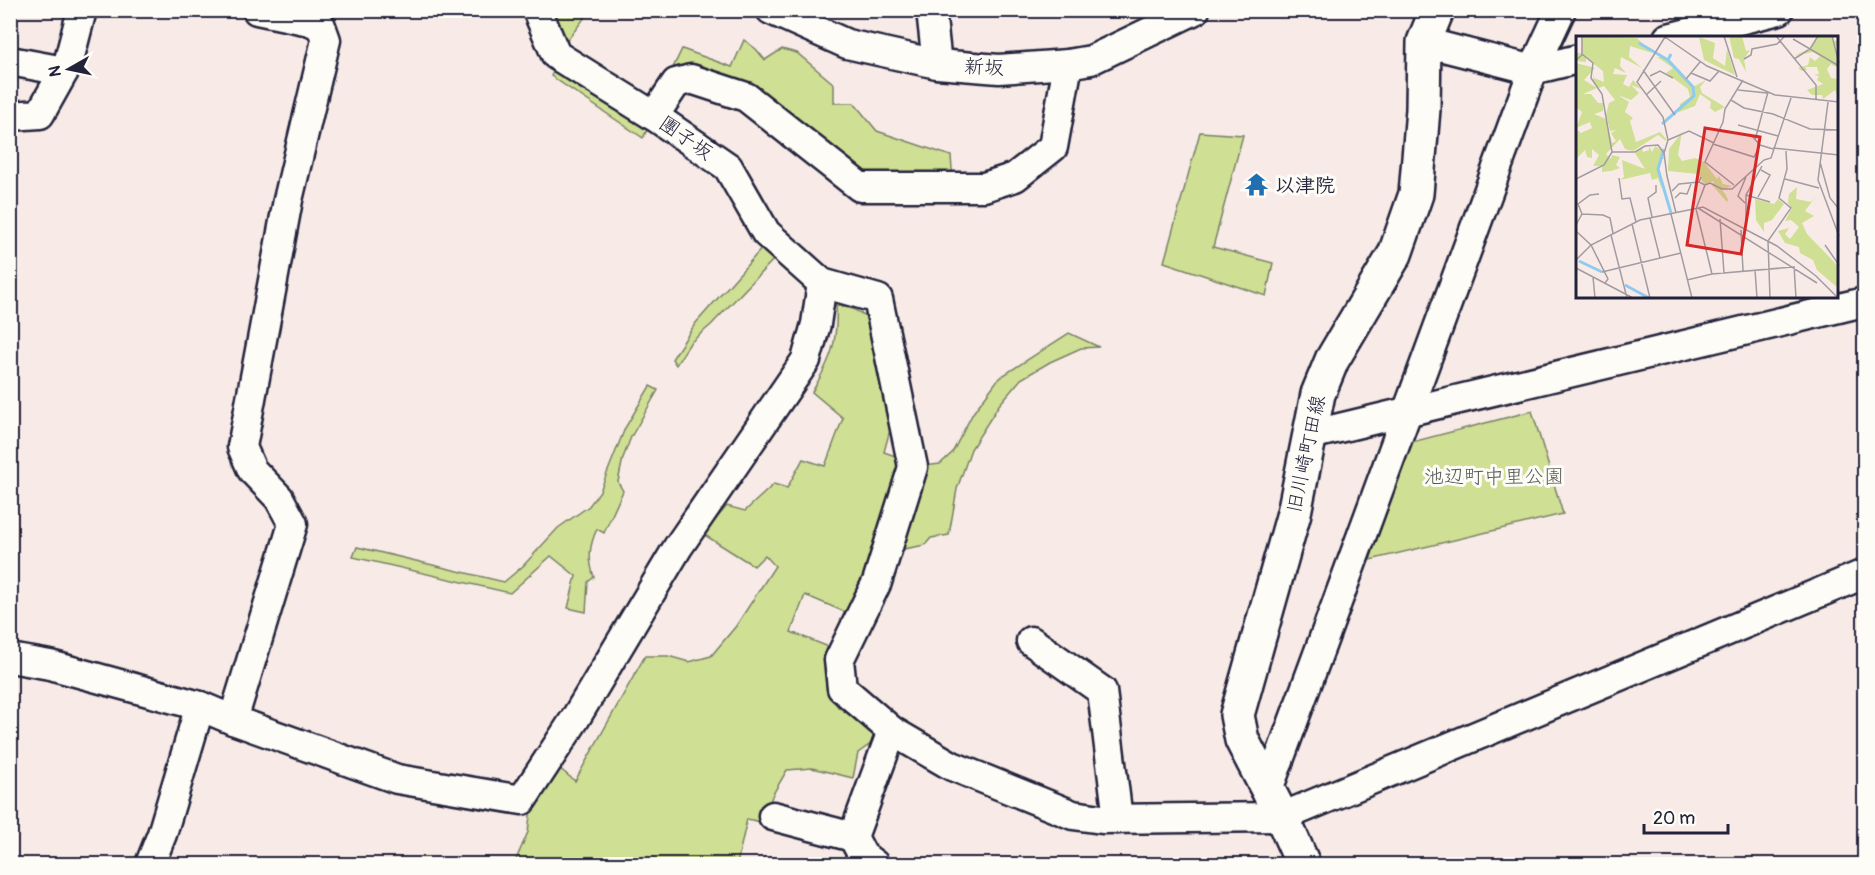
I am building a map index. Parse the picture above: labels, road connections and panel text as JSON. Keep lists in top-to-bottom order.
{
  "streets": {
    "main road": ["旧川崎町田線"],
    "street": ["新坂", "團子坂"]
  },
  "parks": ["池辺町中里公園"],
  "places": {
    "temple": ["以津院"]
  },
  "scale_bar": "20 m",
  "north": "left"
}
